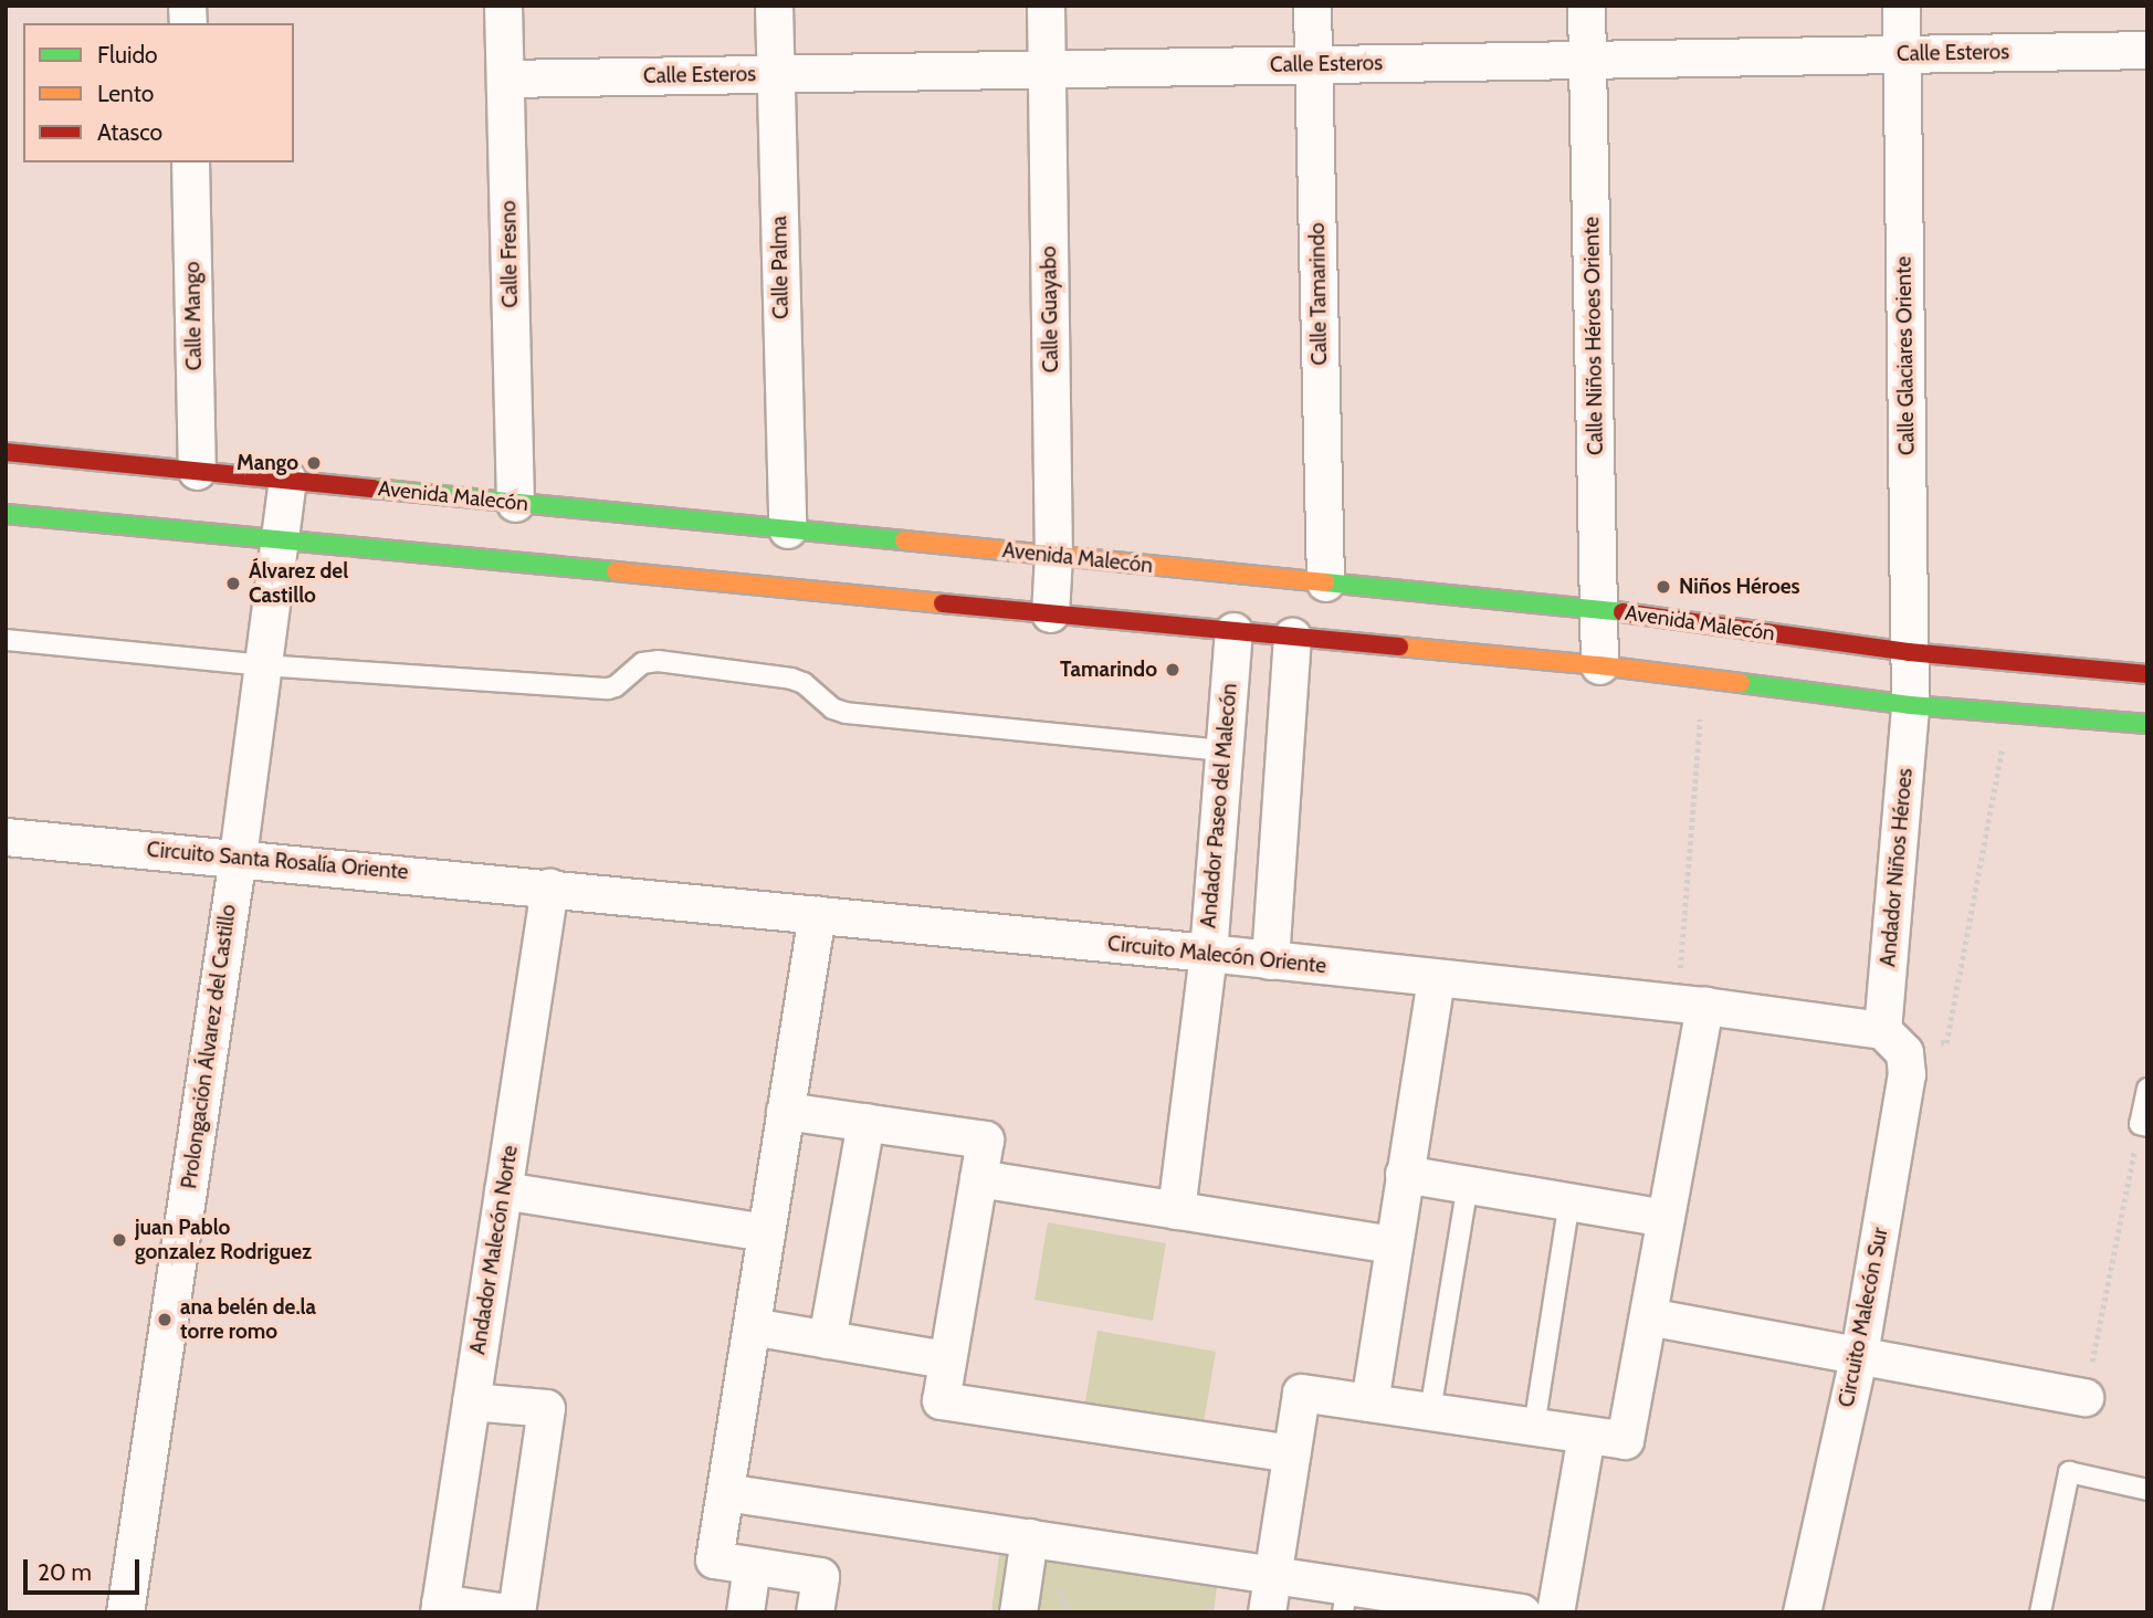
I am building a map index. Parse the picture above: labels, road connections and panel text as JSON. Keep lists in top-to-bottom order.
{
  "streets": {
    "street": [
      "Calle Esteros",
      "Calle Fresno",
      "Calle Palma",
      "Calle Tamarindo",
      "Calle Guayabo",
      "Calle Mango",
      "Calle Niños Héroes Oriente",
      "Calle Glaciares Oriente",
      "Avenida Malecón",
      "Andador Paseo del Malecón",
      "Circuito Santa Rosalía Oriente",
      "Andador Niños Héroes",
      "Circuito Malecón Oriente",
      "Prolongación Álvarez del Castillo",
      "Andador Malecón Norte",
      "Circuito Malecón Sur"
    ]
  },
  "crossings": [
    ["Calle Esteros", "Calle Fresno"],
    ["Calle Esteros", "Calle Palma"],
    ["Calle Esteros", "Calle Tamarindo"],
    ["Calle Esteros", "Calle Guayabo"],
    ["Calle Esteros", "Calle Niños Héroes Oriente"],
    ["Calle Esteros", "Calle Glaciares Oriente"],
    ["Calle Fresno", "Avenida Malecón"],
    ["Calle Palma", "Avenida Malecón"],
    ["Calle Tamarindo", "Avenida Malecón"],
    ["Calle Guayabo", "Avenida Malecón"],
    ["Calle Mango", "Avenida Malecón"],
    ["Calle Niños Héroes Oriente", "Avenida Malecón"],
    ["Calle Glaciares Oriente", "Avenida Malecón"],
    ["Calle Glaciares Oriente", "Andador Niños Héroes"],
    ["Avenida Malecón", "Prolongación Álvarez del Castillo"],
    ["Andador Paseo del Malecón", "Circuito Malecón Oriente"],
    ["Circuito Santa Rosalía Oriente", "Circuito Malecón Oriente"],
    ["Circuito Santa Rosalía Oriente", "Prolongación Álvarez del Castillo"],
    ["Circuito Santa Rosalía Oriente", "Andador Malecón Norte"],
    ["Andador Niños Héroes", "Circuito Malecón Oriente"],
    ["Andador Niños Héroes", "Circuito Malecón Sur"],
    ["Circuito Malecón Oriente", "Andador Malecón Norte"],
    ["Circuito Malecón Oriente", "Circuito Malecón Sur"]
  ],
  "places": [
    "Mango",
    "Álvarez del Castillo",
    "Niños Héroes",
    "Tamarindo",
    "juan Pablo gonzalez Rodriguez",
    "ana belén de.la torre romo"
  ],
  "legend": ["Fluido", "Lento", "Atasco"],
  "scale_bar": "20 m"
}
